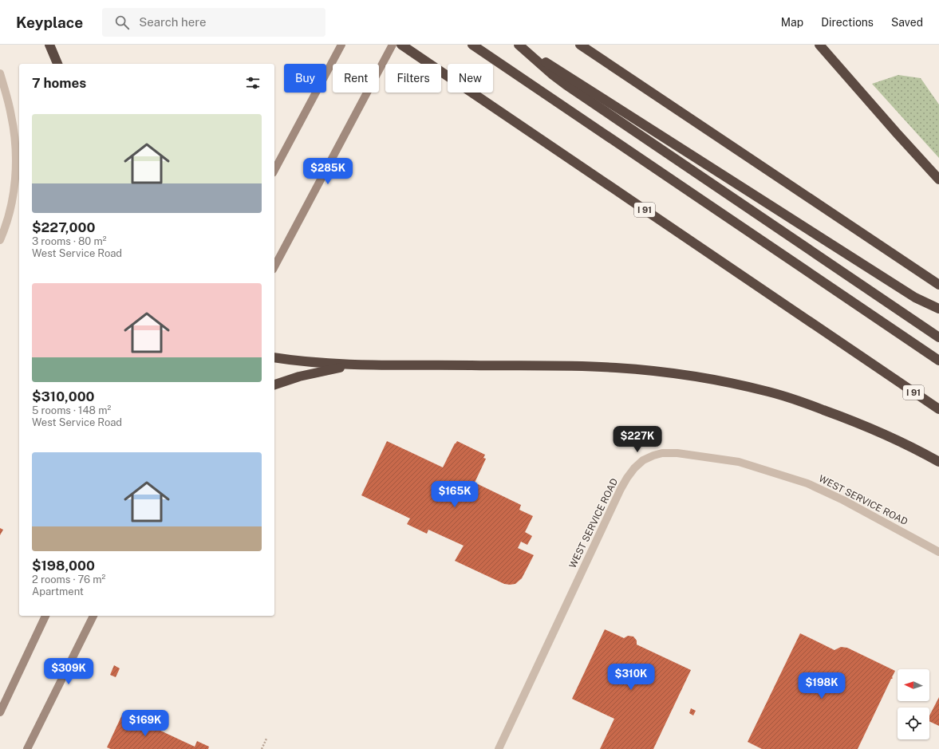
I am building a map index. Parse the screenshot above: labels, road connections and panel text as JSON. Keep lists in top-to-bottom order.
{
  "streets": {
    "highway": ["I 91"],
    "street": ["WEST SERVICE ROAD"]
  },
  "north": "left",
  "page": {
    "header": "Keyplace",
    "search": "Search here",
    "nav": ["Map", "Directions", "Saved"],
    "chip": [
      "Buy",
      "Rent",
      "Filters",
      "New"
    ],
    "heading": "7 homes",
    "list": [
      {
        "name": "$227,000",
        "note": "3 rooms · 80 m² · West Service Road"
      },
      {
        "name": "$310,000",
        "note": "5 rooms · 148 m² · West Service Road"
      },
      {
        "name": "$198,000",
        "note": "2 rooms · 76 m² · Apartment"
      }
    ],
    "price": [
      "$285K",
      "$227K",
      "$165K",
      "$309K",
      "$310K",
      "$198K",
      "$169K"
    ]
  }
}
